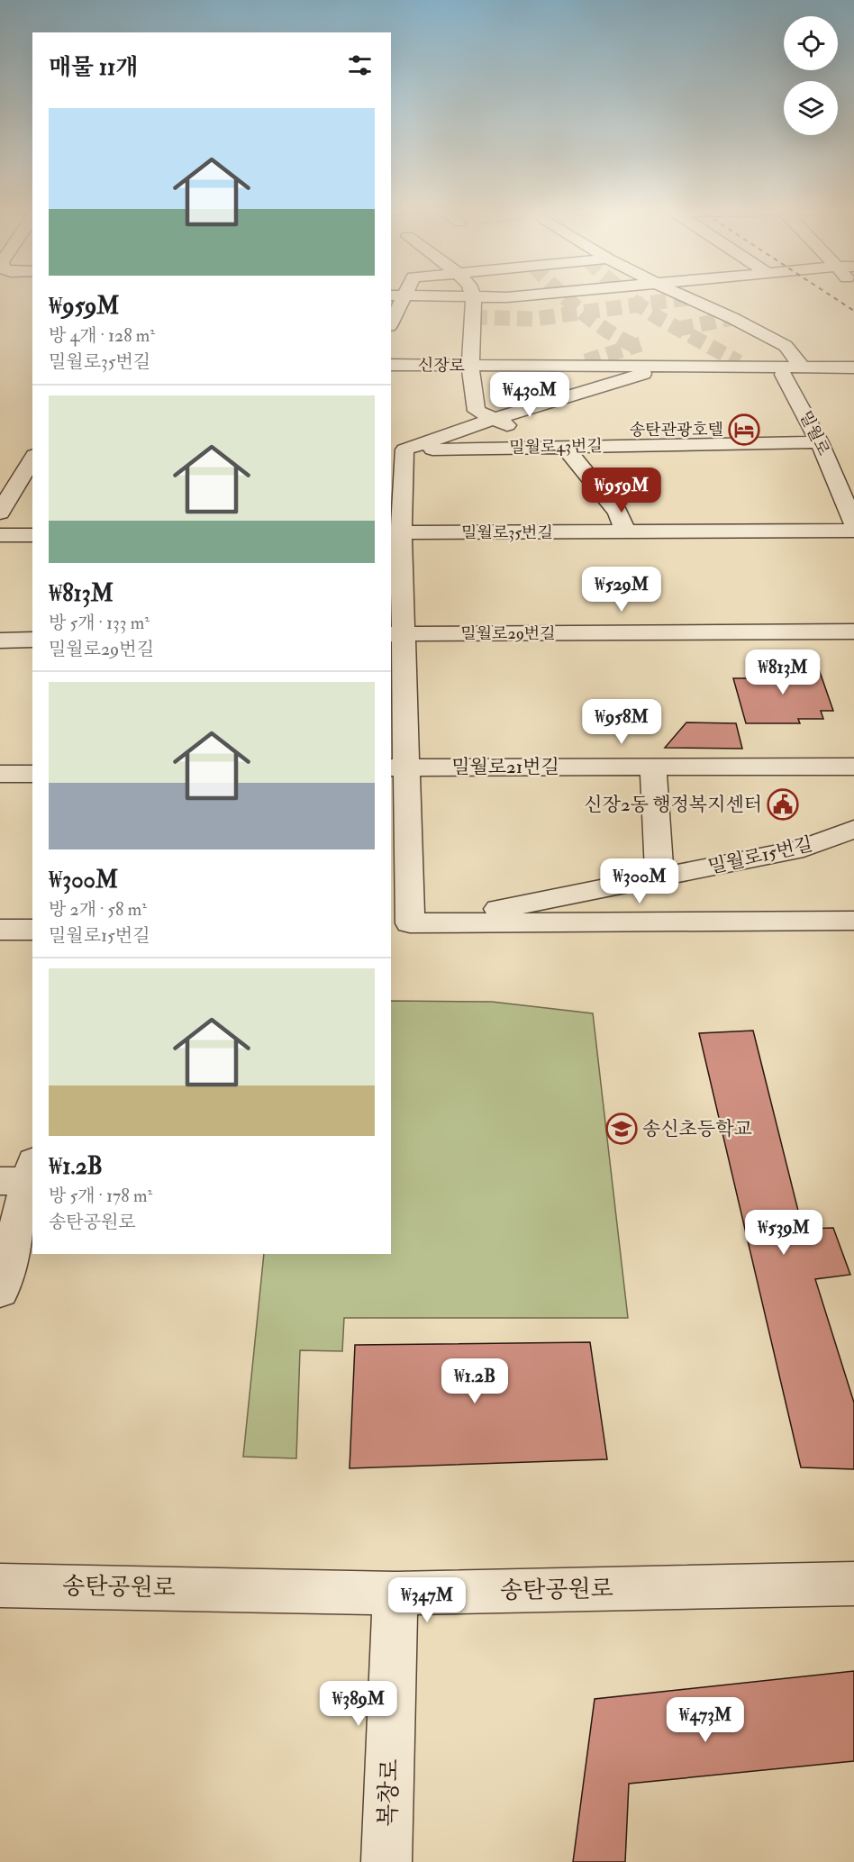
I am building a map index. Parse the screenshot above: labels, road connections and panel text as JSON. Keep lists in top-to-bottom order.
{
  "streets": {
    "street": [
      "신장로",
      "밀월로",
      "밀월로43번길",
      "밀월로35번길",
      "밀월로29번길",
      "밀월로21번길",
      "밀월로15번길",
      "송탄공원로",
      "복창로"
    ]
  },
  "crossings": [
    ["밀월로", "밀월로43번길"],
    ["송탄공원로", "복창로"]
  ],
  "places": {
    "hotel": ["송탄관광호텔"],
    "public building": ["신장2동 행정복지센터"],
    "school or university": ["송신초등학교"]
  },
  "page": {
    "heading": "매물 11개",
    "list": [
      {
        "name": "₩959M",
        "note": "방 4개 · 128 m² · 밀월로35번길"
      },
      {
        "name": "₩813M",
        "note": "방 5개 · 133 m² · 밀월로29번길"
      },
      {
        "name": "₩300M",
        "note": "방 2개 · 58 m² · 밀월로15번길"
      },
      {
        "name": "₩1.2B",
        "note": "방 5개 · 178 m² · 송탄공원로"
      }
    ],
    "price": [
      "₩430M",
      "₩959M",
      "₩529M",
      "₩813M",
      "₩958M",
      "₩300M",
      "₩539M",
      "₩1.2B",
      "₩347M",
      "₩389M",
      "₩473M"
    ]
  }
}
